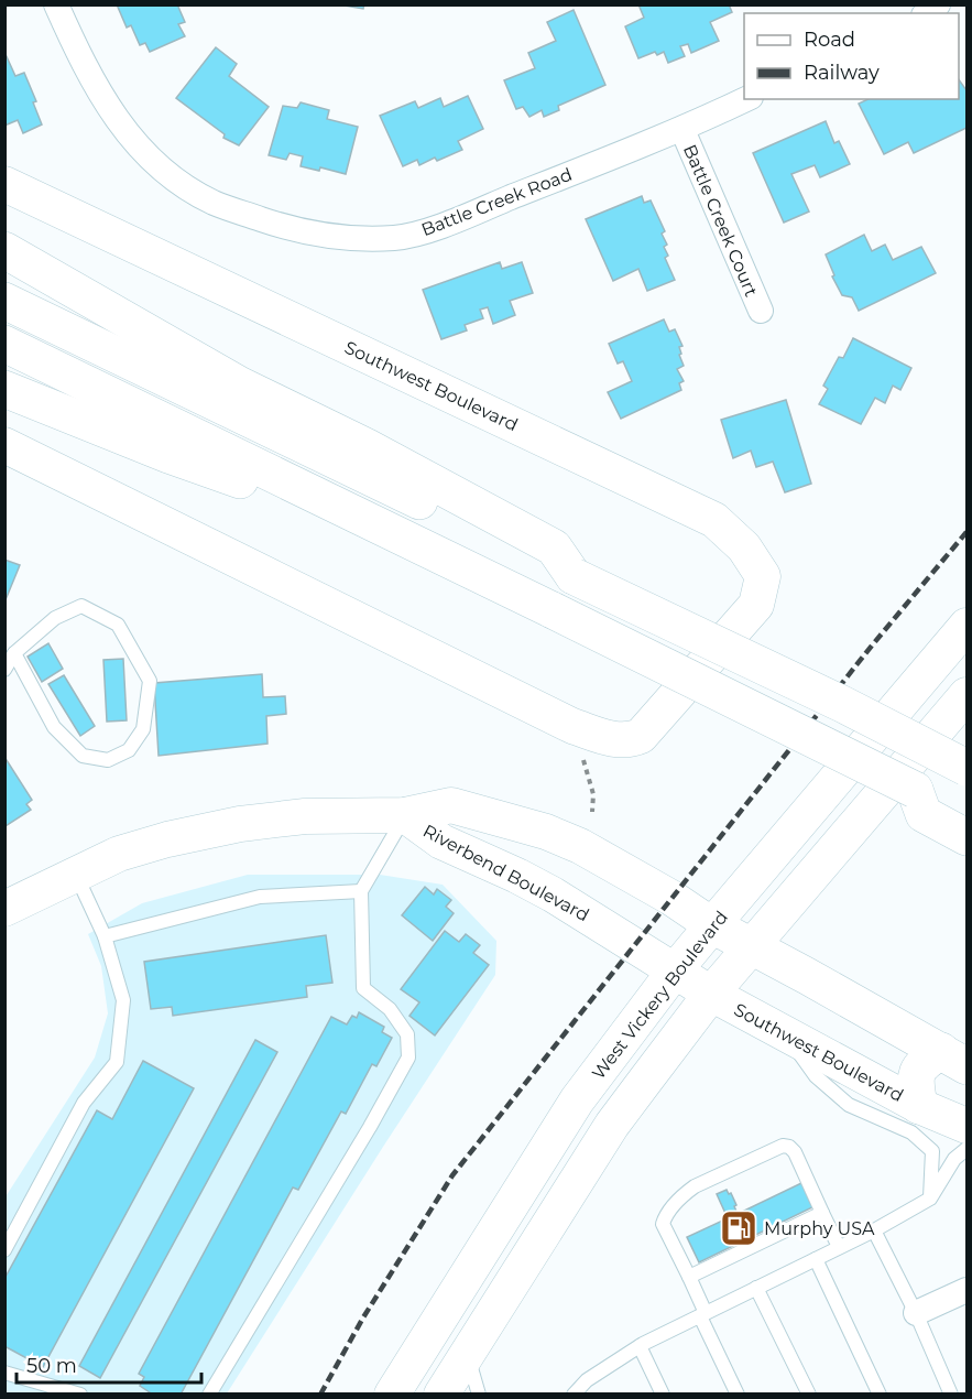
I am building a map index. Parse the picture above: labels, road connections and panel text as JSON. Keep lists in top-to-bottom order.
{
  "streets": {
    "street": [
      "Battle Creek Road",
      "Battle Creek Court",
      "Southwest Boulevard",
      "Riverbend Boulevard",
      "West Vickery Boulevard"
    ]
  },
  "crossings": [
    ["Battle Creek Road", "Battle Creek Court"],
    ["Southwest Boulevard", "Riverbend Boulevard"],
    ["Southwest Boulevard", "West Vickery Boulevard"],
    ["Riverbend Boulevard", "West Vickery Boulevard"]
  ],
  "places": {
    "fuel station": ["Murphy USA"]
  },
  "legend": ["Road", "Railway"],
  "scale_bar": "50 m"
}
